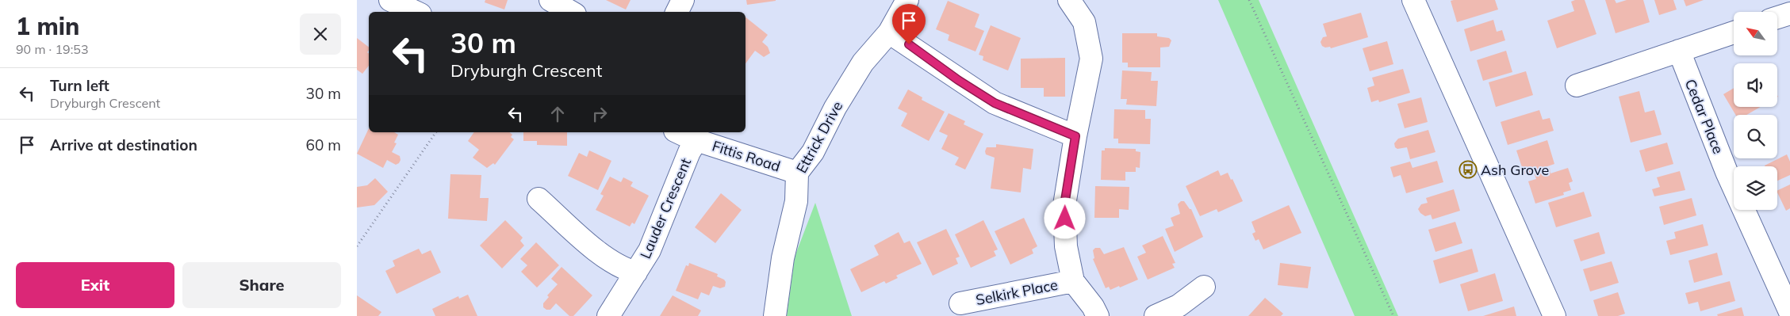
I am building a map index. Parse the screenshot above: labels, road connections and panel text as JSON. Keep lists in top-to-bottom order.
{
  "streets": {
    "street": [
      "Cedar Place",
      "Ettrick Drive",
      "Fittis Road",
      "Lauder Crescent",
      "Selkirk Place"
    ]
  },
  "crossings": [
    ["Ettrick Drive", "Fittis Road"],
    ["Fittis Road", "Lauder Crescent"]
  ],
  "places": {
    "bus stop": ["Ash Grove"]
  },
  "north": "top left",
  "page": {
    "heading": ["1 min", "90 m · 19:53"],
    "turn": ["30 m", "Dryburgh Crescent"],
    "list": [
      {
        "name": "Turn left",
        "note": "Dryburgh Crescent",
        "value": "30 m"
      },
      {
        "name": "Arrive at destination",
        "value": "60 m"
      }
    ],
    "buttons": ["Exit", "Share"]
  }
}
